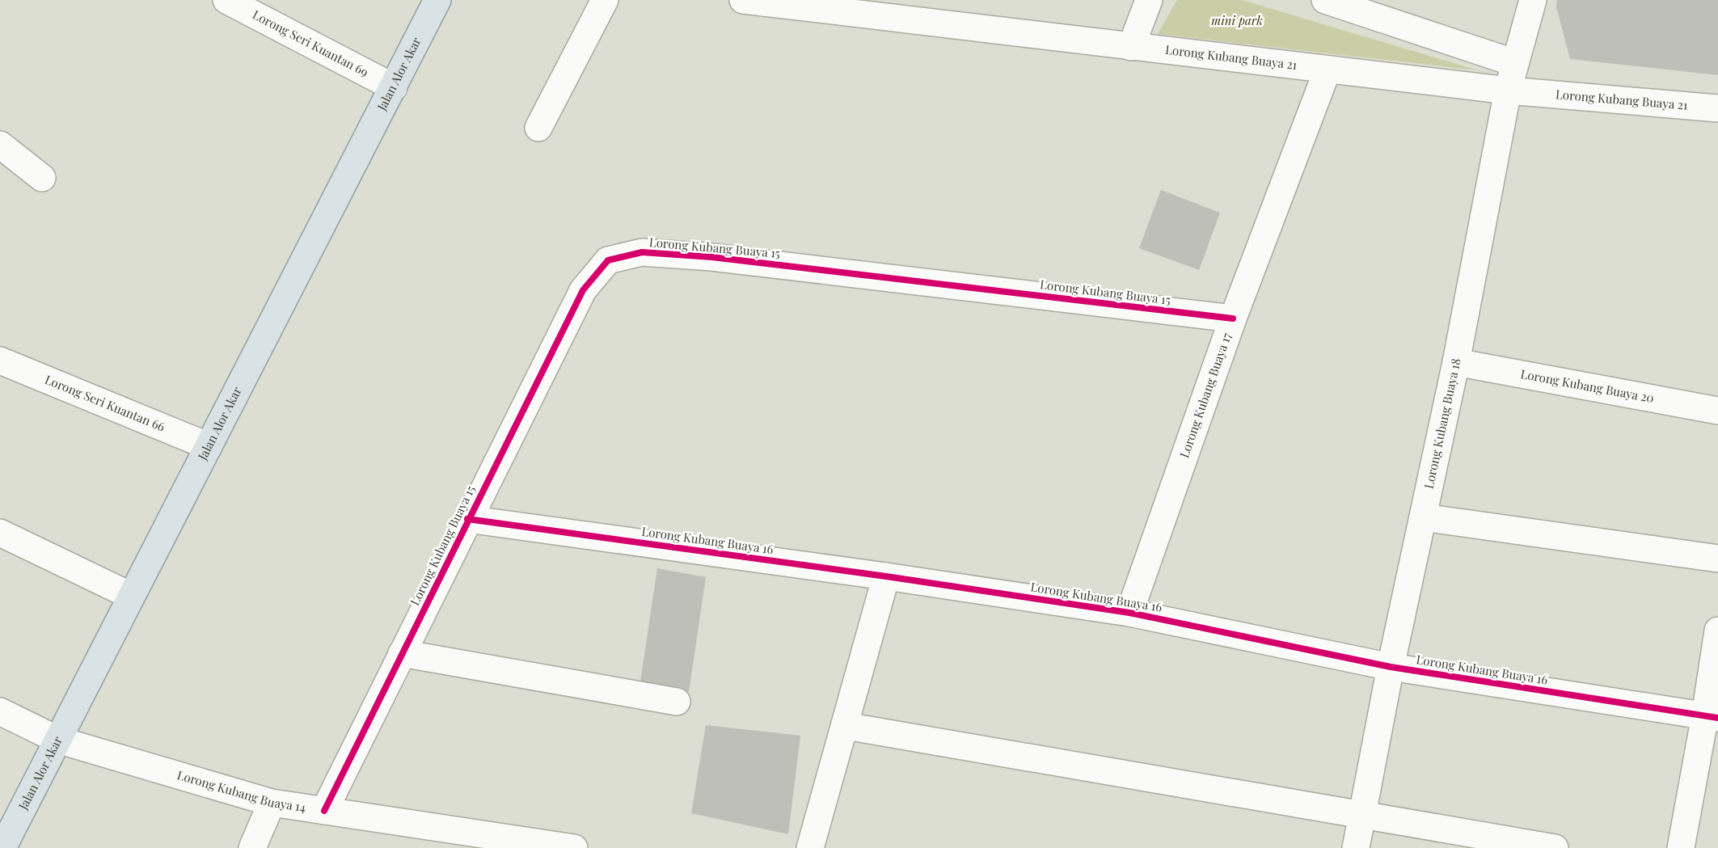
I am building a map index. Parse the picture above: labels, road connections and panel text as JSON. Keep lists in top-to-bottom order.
{
  "streets": {
    "main road": ["Jalan Alor Akar"],
    "street": [
      "Lorong Seri Kuantan 69",
      "Lorong Kubang Buaya 21",
      "Lorong Kubang Buaya 15",
      "Lorong Kubang Buaya 20",
      "Lorong Kubang Buaya 17",
      "Lorong Seri Kuantan 66",
      "Lorong Kubang Buaya 18",
      "Lorong Kubang Buaya 16",
      "Lorong Kubang Buaya 14"
    ]
  },
  "crossings": [
    ["Lorong Seri Kuantan 69", "Jalan Alor Akar"],
    ["Lorong Kubang Buaya 21", "Lorong Kubang Buaya 17"],
    ["Lorong Kubang Buaya 21", "Lorong Kubang Buaya 18"],
    ["Jalan Alor Akar", "Lorong Seri Kuantan 66"],
    ["Jalan Alor Akar", "Lorong Kubang Buaya 14"],
    ["Lorong Kubang Buaya 15", "Lorong Kubang Buaya 17"],
    ["Lorong Kubang Buaya 15", "Lorong Kubang Buaya 16"],
    ["Lorong Kubang Buaya 15", "Lorong Kubang Buaya 14"],
    ["Lorong Kubang Buaya 20", "Lorong Kubang Buaya 18"],
    ["Lorong Kubang Buaya 17", "Lorong Kubang Buaya 16"],
    ["Lorong Kubang Buaya 18", "Lorong Kubang Buaya 16"]
  ],
  "parks": ["mini park"]
}
